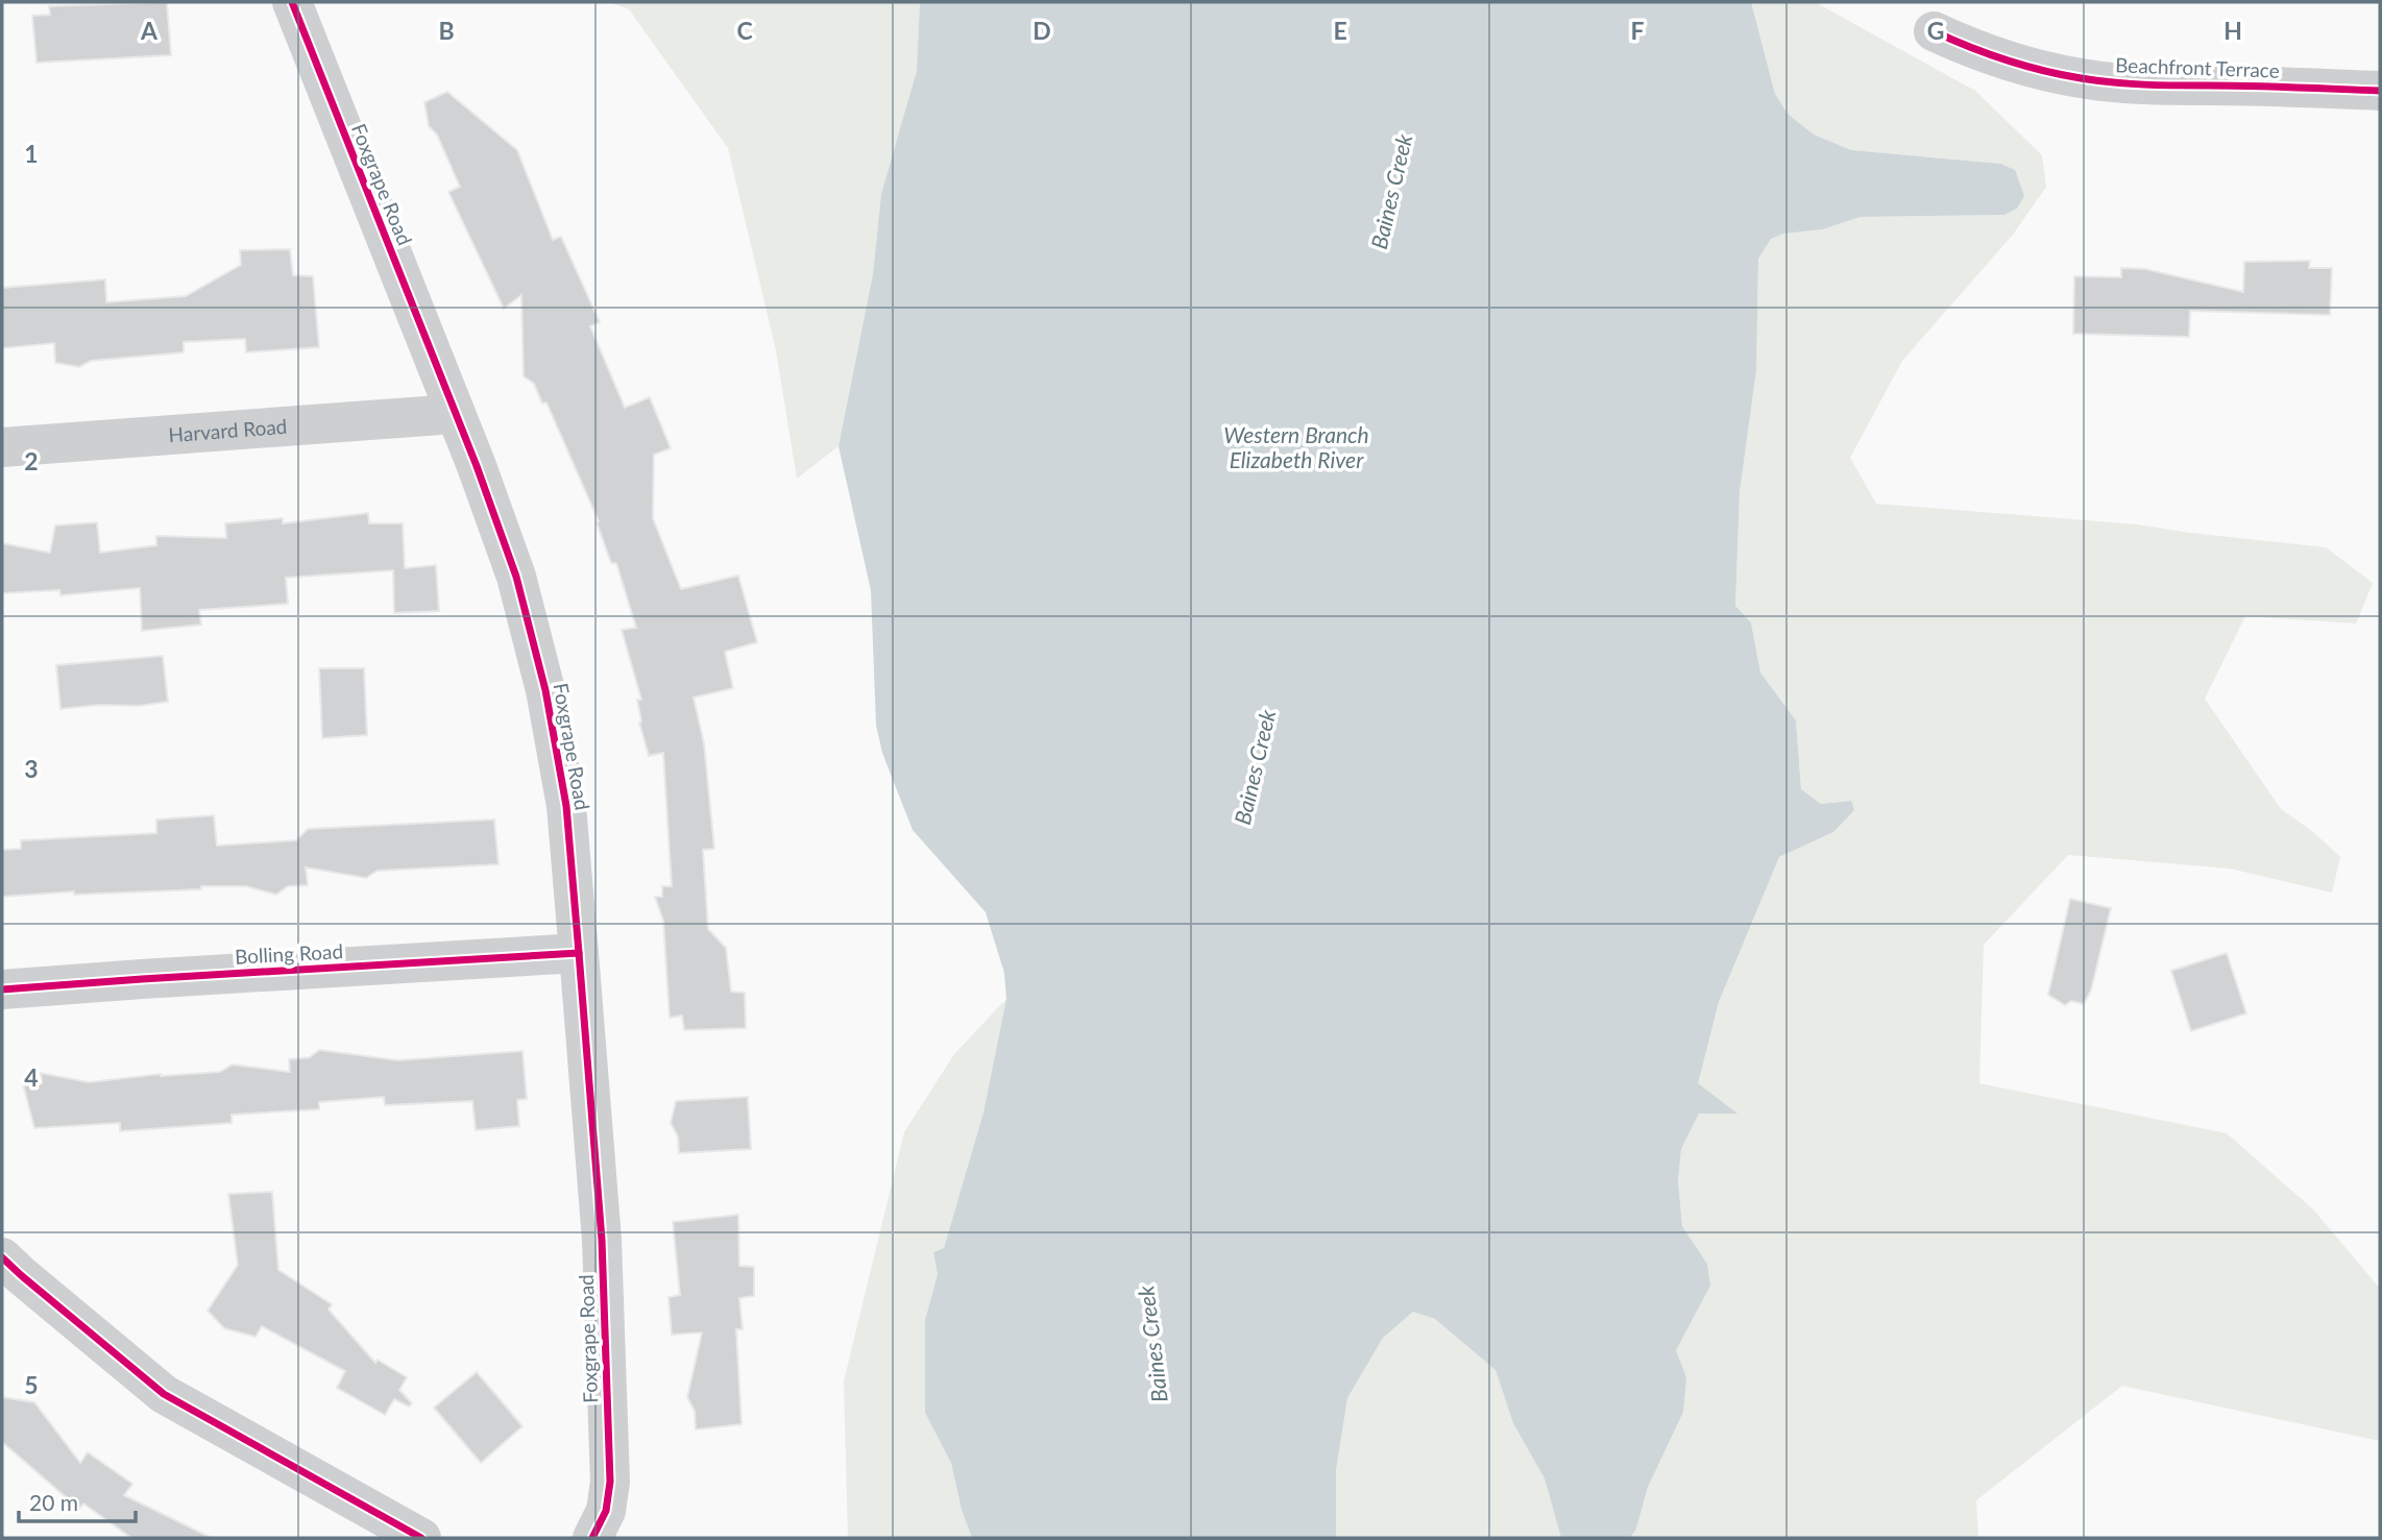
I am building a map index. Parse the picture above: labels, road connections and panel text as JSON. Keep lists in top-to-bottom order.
{
  "streets": {
    "street": [
      "Beachfront Terrace",
      "Foxgrape Road",
      "Harvard Road",
      "Bolling Road"
    ]
  },
  "crossings": [
    ["Foxgrape Road", "Harvard Road"],
    ["Foxgrape Road", "Bolling Road"]
  ],
  "water": ["Baines Creek", "Western Branch Elizabeth River"],
  "scale_bar": "20 m",
  "grid": {
    "columns": [
      "A",
      "B",
      "C",
      "D",
      "E",
      "F",
      "G",
      "H"
    ],
    "rows": [
      "1",
      "2",
      "3",
      "4",
      "5"
    ]
  }
}
